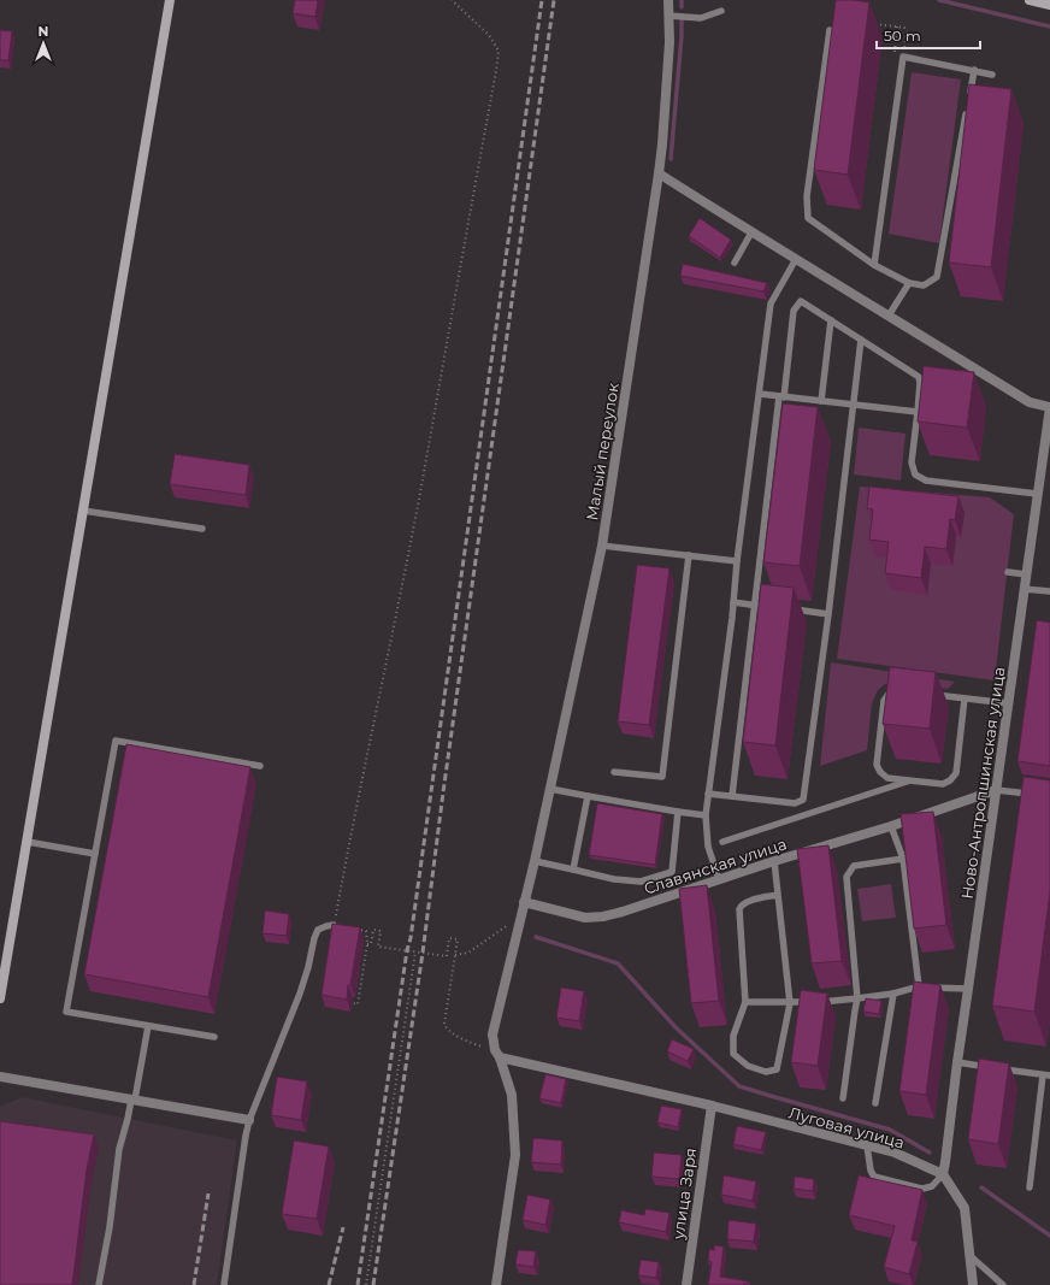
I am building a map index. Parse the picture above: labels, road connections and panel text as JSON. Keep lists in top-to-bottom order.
{
  "streets": {
    "street": [
      "Малый переулок",
      "Ново-Антропшинская улица",
      "Славянская улица",
      "Луговая улица",
      "улица Заря"
    ]
  },
  "crossings": [
    ["Малый переулок", "Славянская улица"],
    ["Малый переулок", "Луговая улица"],
    ["Ново-Антропшинская улица", "Славянская улица"],
    ["Ново-Антропшинская улица", "Луговая улица"],
    ["Луговая улица", "улица Заря"]
  ],
  "scale_bar": "50 m",
  "north": "top"
}
